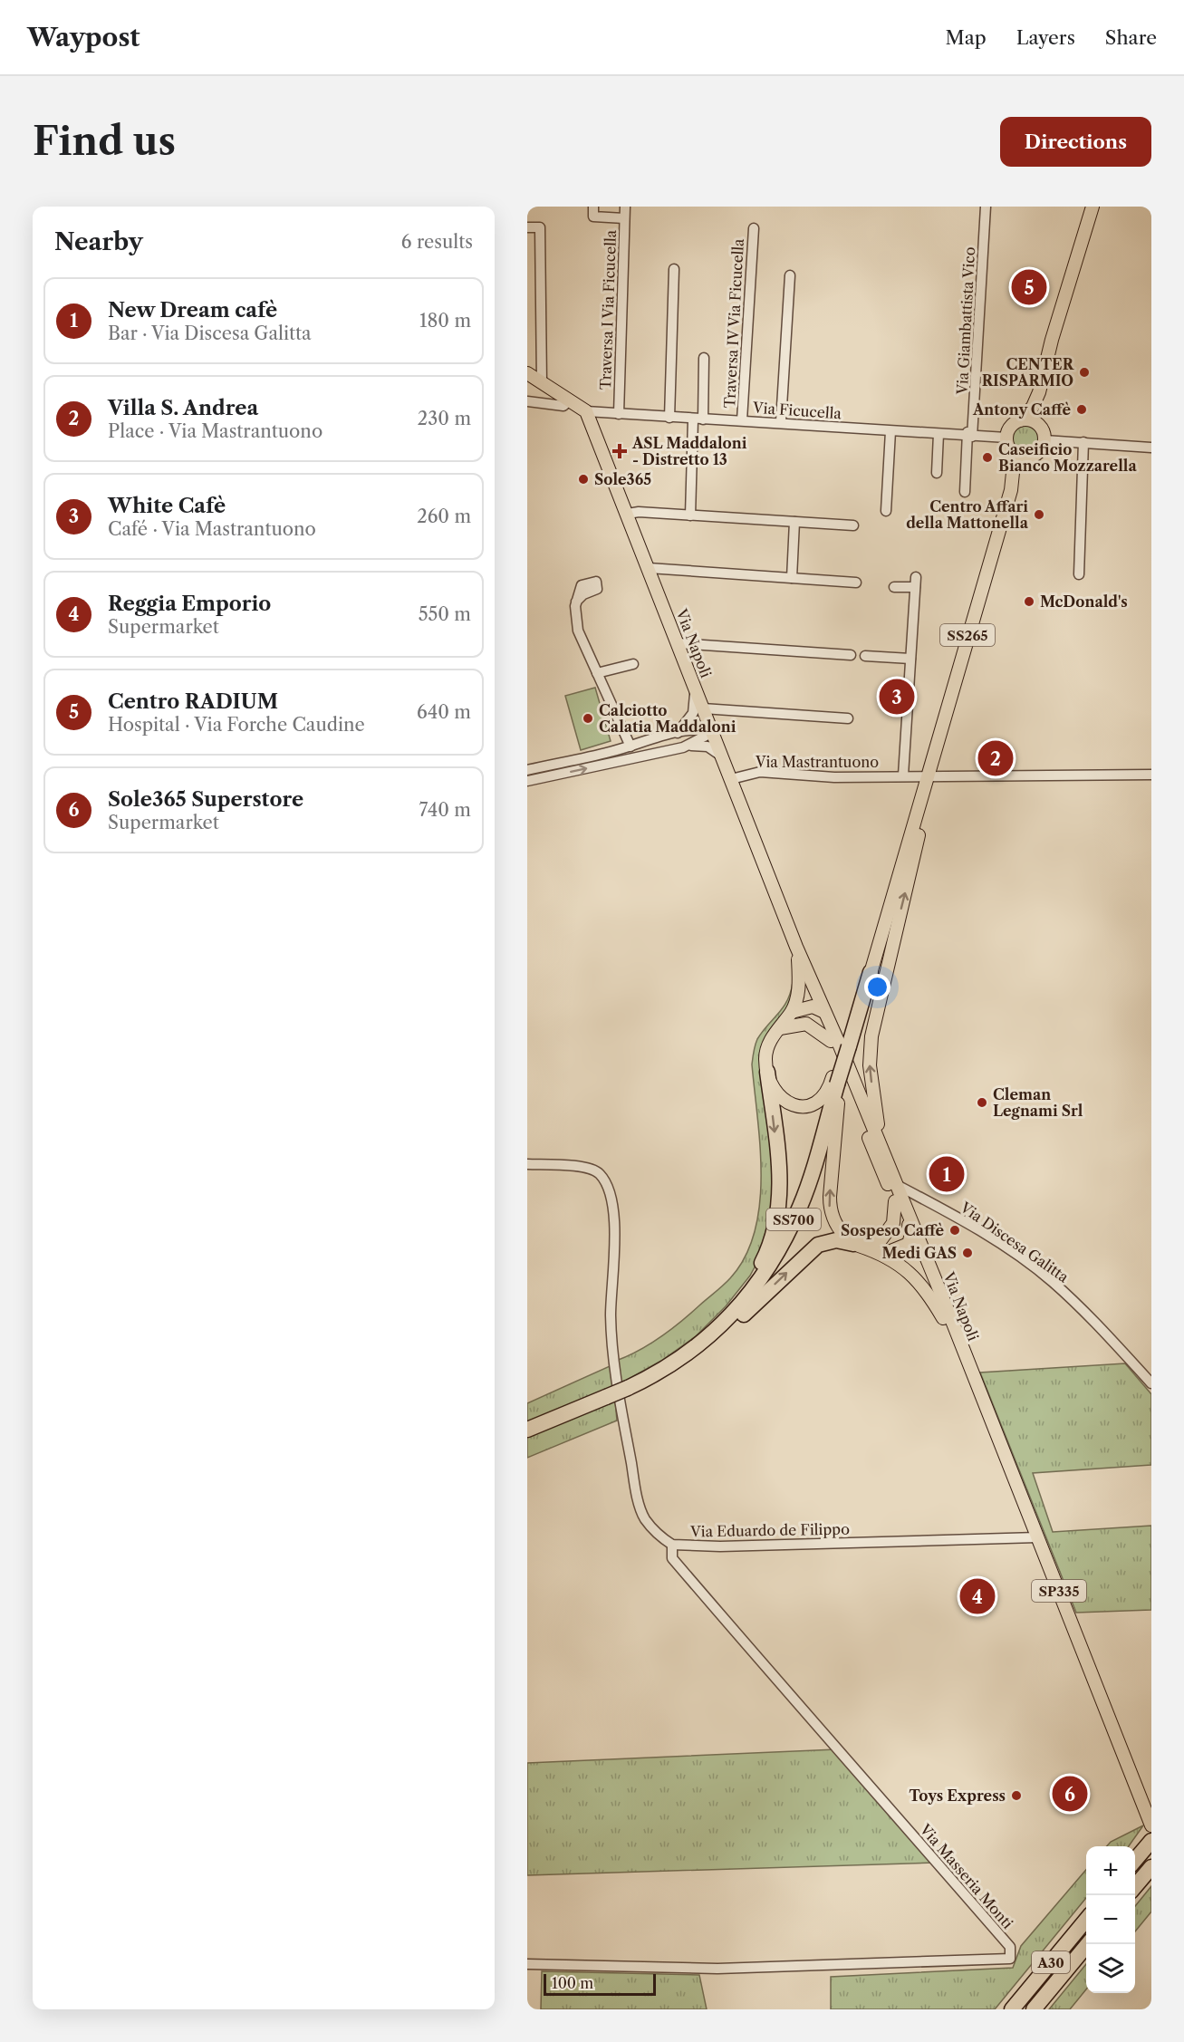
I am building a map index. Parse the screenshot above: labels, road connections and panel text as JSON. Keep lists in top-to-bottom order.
{
  "streets": {
    "highway": ["SS700", "A30"],
    "main road": ["SS265", "Via Napoli", "SP335"],
    "street": [
      "Traversa I Via Ficucella",
      "Via Giambattista Vico",
      "Traversa IV Via Ficucella",
      "Via Ficucella",
      "Via Mastrantuono",
      "Via Discesa Galitta",
      "Via Eduardo de Filippo",
      "Via Masseria Monti"
    ]
  },
  "crossings": [
    ["Traversa I Via Ficucella", "Via Ficucella"],
    ["Via Giambattista Vico", "Via Ficucella"],
    ["Traversa IV Via Ficucella", "Via Ficucella"],
    ["Via Ficucella", "SS265"],
    ["Via Ficucella", "Via Napoli"],
    ["SS265", "Via Mastrantuono"],
    ["SS265", "SS700"],
    ["Via Napoli", "Via Mastrantuono"],
    ["Via Napoli", "Via Discesa Galitta"],
    ["Via Napoli", "SP335"],
    ["Via Mastrantuono", "SS700"],
    ["Via Eduardo de Filippo", "SP335"],
    ["Via Eduardo de Filippo", "Via Masseria Monti"]
  ],
  "places": {
    "other": [
      "CENTER RISPARMIO",
      "Antony Caffè",
      "Caseificio Bianco Mozzarella",
      "Sole365",
      "Centro Affari della Mattonella",
      "McDonald's",
      "Calciotto Calatia Maddaloni",
      "Cleman Legnami Srl",
      "Sospeso Caffè",
      "Medi GAS",
      "Toys Express"
    ],
    "health": ["ASL Maddaloni - Distretto 13"]
  },
  "scale_bar": "100 m",
  "page": {
    "header": "Waypost",
    "nav": ["Map", "Layers", "Share"],
    "buttons": "Directions",
    "title": "Find us",
    "heading": ["Nearby", "6 results"],
    "pins": [
      "5",
      "3",
      "2",
      "1",
      "4",
      "6"
    ],
    "list": [
      {
        "mark": "1",
        "name": "New Dream cafè",
        "note": "Bar · Via Discesa Galitta",
        "value": "180 m"
      },
      {
        "mark": "2",
        "name": "Villa S. Andrea",
        "note": "Place · Via Mastrantuono",
        "value": "230 m"
      },
      {
        "mark": "3",
        "name": "White Cafè",
        "note": "Café · Via Mastrantuono",
        "value": "260 m"
      },
      {
        "mark": "4",
        "name": "Reggia Emporio",
        "note": "Supermarket",
        "value": "550 m"
      },
      {
        "mark": "5",
        "name": "Centro RADIUM",
        "note": "Hospital · Via Forche Caudine",
        "value": "640 m"
      },
      {
        "mark": "6",
        "name": "Sole365 Superstore",
        "note": "Supermarket",
        "value": "740 m"
      }
    ],
    "map_buttons": ["+", "−"],
    "scale": "100 m"
  }
}
